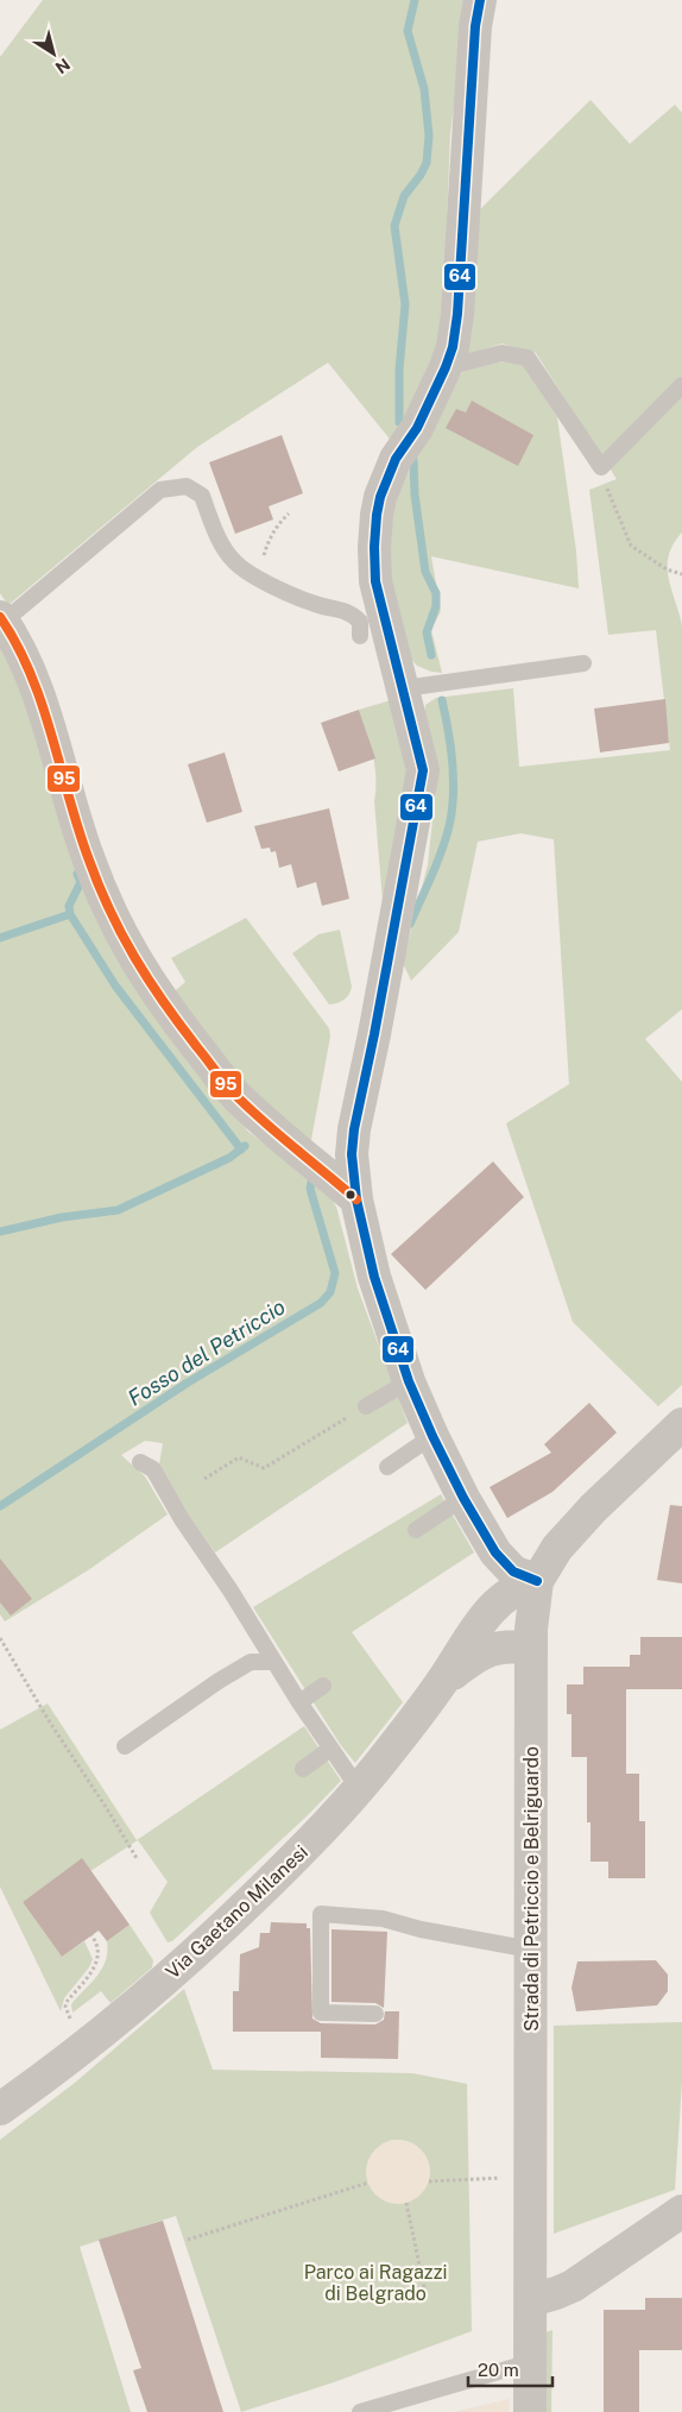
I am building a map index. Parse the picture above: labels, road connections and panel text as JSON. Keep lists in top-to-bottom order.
{
  "streets": {
    "street": ["Strada di Petriccio e Belriguardo", "Via Gaetano Milanesi"]
  },
  "crossings": [
    ["Strada di Petriccio e Belriguardo", "Via Gaetano Milanesi"]
  ],
  "water": ["Fosso del Petriccio"],
  "parks": ["Parco ai Ragazzi di Belgrado"],
  "lines": ["transit line 64", "transit line 95"],
  "scale_bar": "20 m",
  "north": "bottom right"
}
